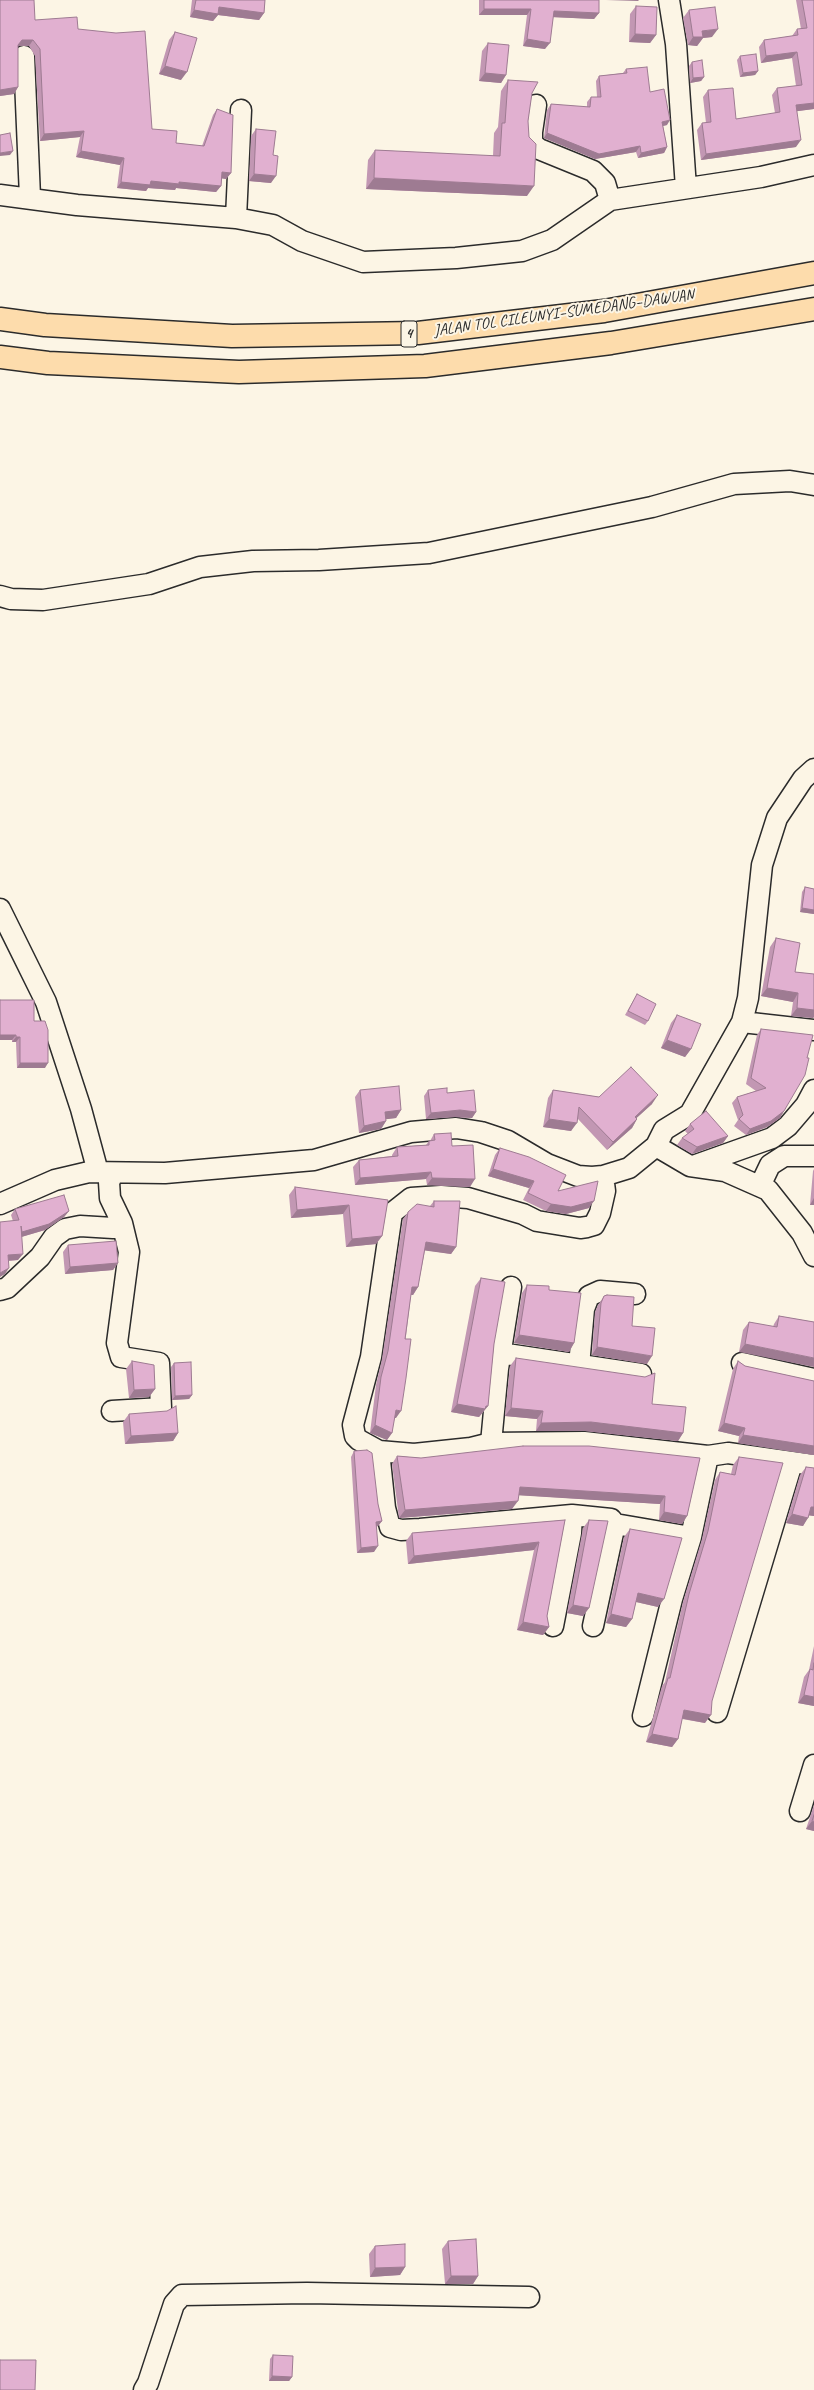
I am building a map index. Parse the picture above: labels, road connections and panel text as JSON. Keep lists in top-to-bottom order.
{
  "streets": {
    "highway": ["JALAN TOL CILEUNYI–SUMEDANG–DAWUAN", "4"]
  }
}
